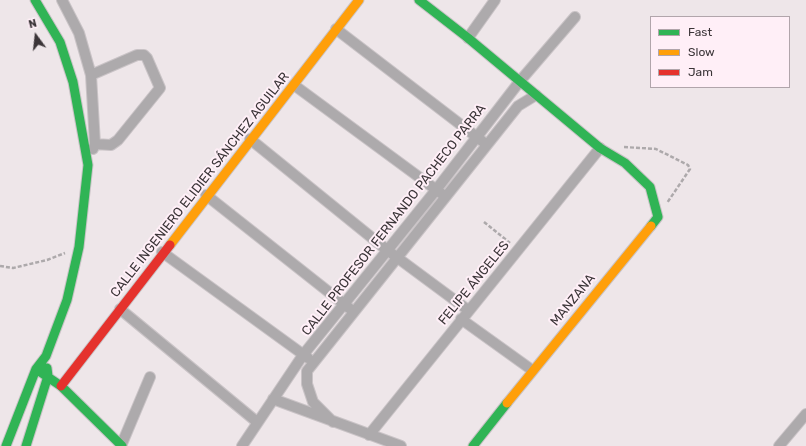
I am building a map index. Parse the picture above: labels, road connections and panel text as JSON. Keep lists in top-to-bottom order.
{
  "streets": {
    "street": [
      "CALLE INGENIERO ELIDIER SÁNCHEZ AGUILAR",
      "CALLE PROFESOR FERNANDO PACHECO PARRA",
      "FELIPE ÁNGELES",
      "MANZANA"
    ]
  },
  "legend": ["Fast", "Slow", "Jam"],
  "north": "top"
}
